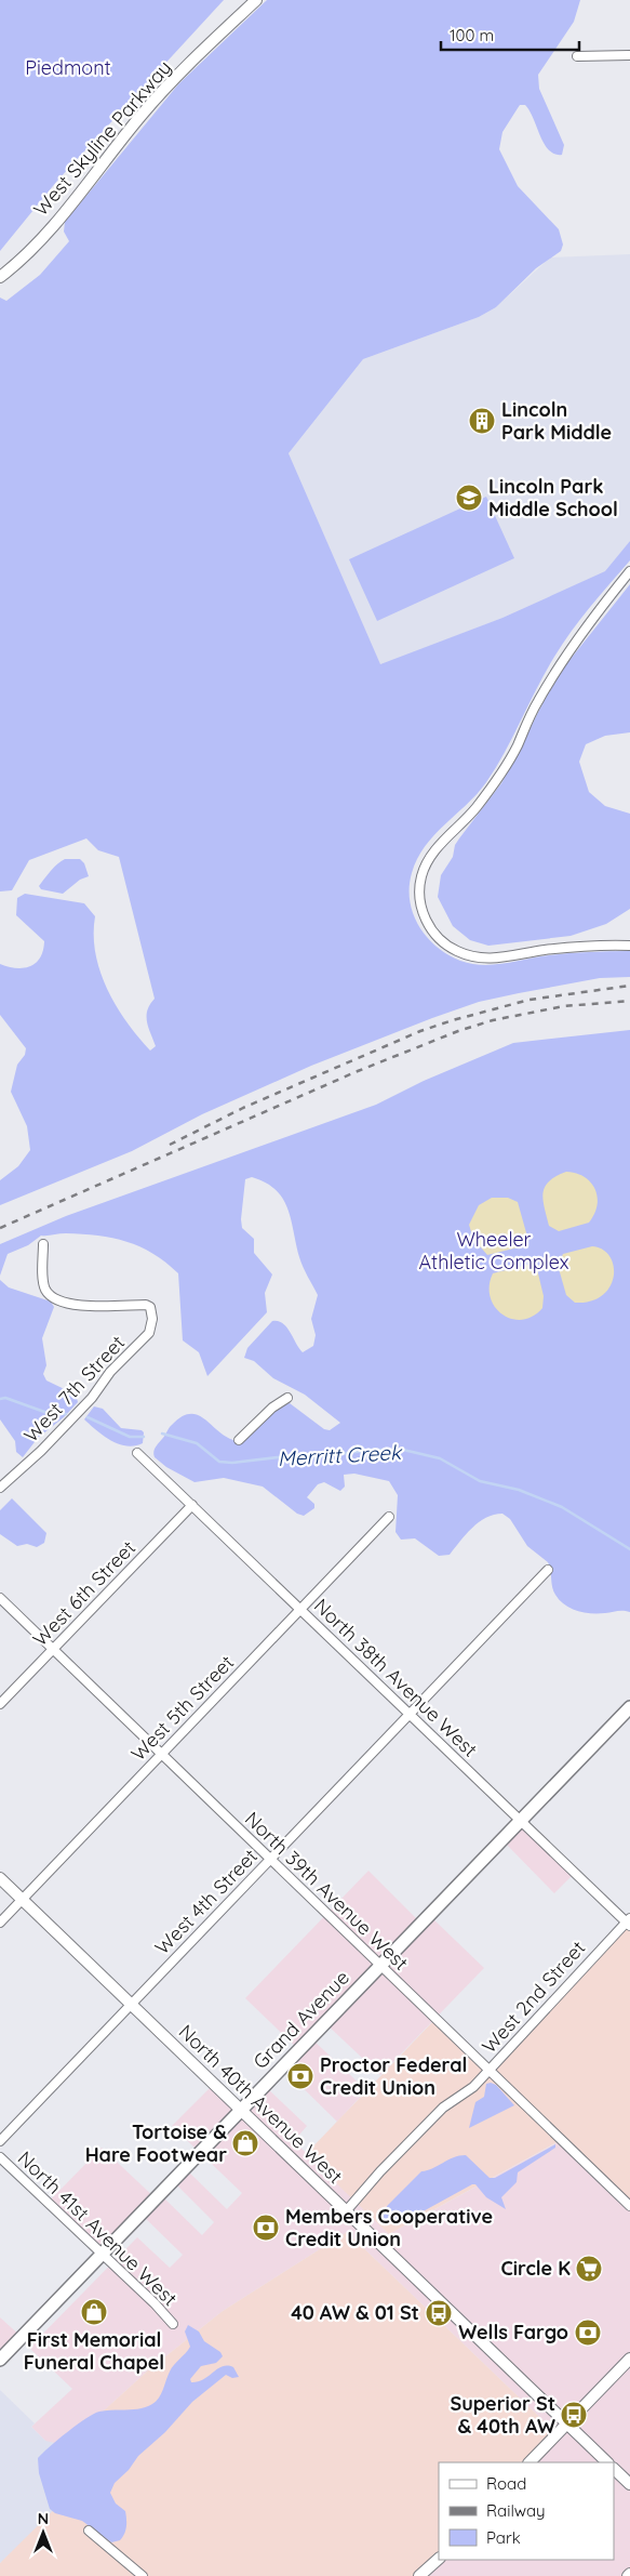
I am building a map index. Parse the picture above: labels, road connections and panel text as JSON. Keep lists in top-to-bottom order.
{
  "streets": {
    "main road": ["Grand Avenue"],
    "street": [
      "West Skyline Parkway",
      "West 7th Street",
      "West 6th Street",
      "North 38th Avenue West",
      "West 5th Street",
      "North 39th Avenue West",
      "West 4th Street",
      "West 2nd Street",
      "North 40th Avenue West",
      "North 41st Avenue West"
    ]
  },
  "crossings": [
    ["West 6th Street", "North 38th Avenue West"],
    ["West 6th Street", "North 39th Avenue West"],
    ["North 38th Avenue West", "West 5th Street"],
    ["North 38th Avenue West", "West 4th Street"],
    ["North 38th Avenue West", "West 2nd Street"],
    ["North 38th Avenue West", "Grand Avenue"],
    ["West 5th Street", "North 39th Avenue West"],
    ["West 5th Street", "North 40th Avenue West"],
    ["North 39th Avenue West", "West 4th Street"],
    ["North 39th Avenue West", "West 2nd Street"],
    ["North 39th Avenue West", "Grand Avenue"],
    ["West 4th Street", "North 40th Avenue West"],
    ["West 2nd Street", "North 40th Avenue West"],
    ["Grand Avenue", "North 40th Avenue West"],
    ["Grand Avenue", "North 41st Avenue West"]
  ],
  "water": ["Merritt Creek"],
  "parks": ["Piedmont", "Wheeler Athletic Complex"],
  "places": {
    "building": ["Lincoln Park Middle"],
    "school or university": ["Lincoln Park Middle School"],
    "bank": ["Proctor Federal Credit Union", "Members Cooperative Credit Union", "Wells Fargo"],
    "shop": ["Tortoise & Hare Footwear", "First Memorial Funeral Chapel"],
    "supermarket": ["Circle K"],
    "bus stop": ["40 AW & 01 St", "Superior St & 40th AW"]
  },
  "legend": ["Road", "Railway", "Park"],
  "scale_bar": "100 m",
  "north": "top"
}
